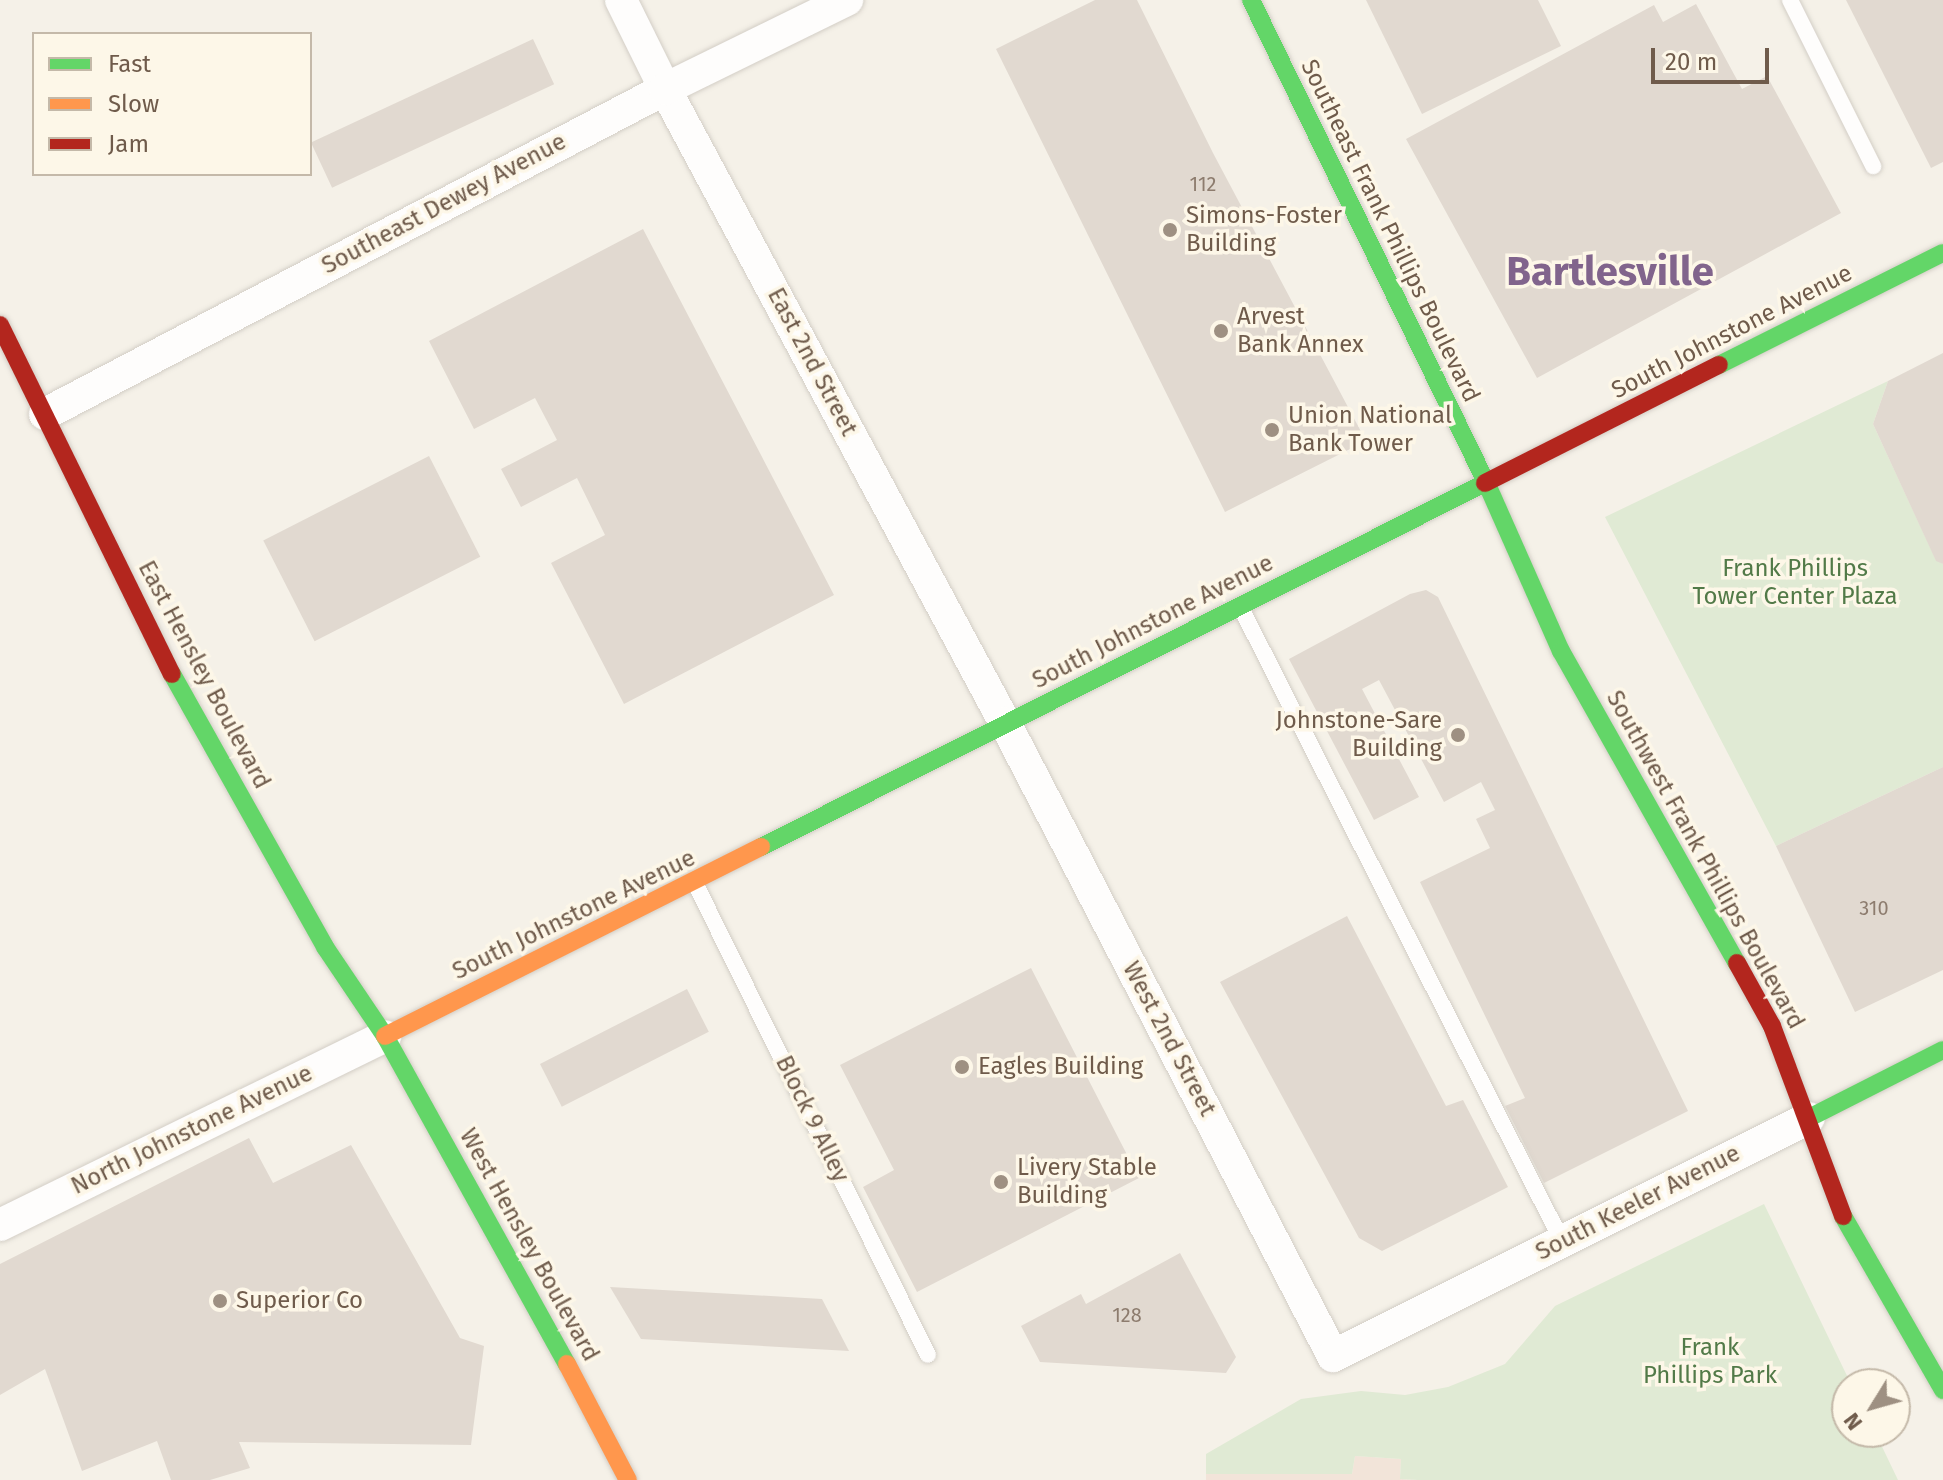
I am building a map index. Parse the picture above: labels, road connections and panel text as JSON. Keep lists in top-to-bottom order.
{
  "streets": {
    "street": [
      "Southeast Dewey Avenue",
      "Southeast Frank Phillips Boulevard",
      "South Johnstone Avenue",
      "East 2nd Street",
      "East Hensley Boulevard",
      "Southwest Frank Phillips Boulevard",
      "West 2nd Street",
      "North Johnstone Avenue",
      "South Keeler Avenue",
      "West Hensley Boulevard"
    ],
    "lane": ["Block 9 Alley"]
  },
  "crossings": [
    ["Southeast Dewey Avenue", "East 2nd Street"],
    ["Southeast Dewey Avenue", "East Hensley Boulevard"],
    ["Southeast Frank Phillips Boulevard", "South Johnstone Avenue"],
    ["Southeast Frank Phillips Boulevard", "Southwest Frank Phillips Boulevard"],
    ["South Johnstone Avenue", "East 2nd Street"],
    ["South Johnstone Avenue", "East Hensley Boulevard"],
    ["South Johnstone Avenue", "Southwest Frank Phillips Boulevard"],
    ["South Johnstone Avenue", "West 2nd Street"],
    ["South Johnstone Avenue", "Block 9 Alley"],
    ["South Johnstone Avenue", "North Johnstone Avenue"],
    ["South Johnstone Avenue", "West Hensley Boulevard"],
    ["East 2nd Street", "West 2nd Street"],
    ["East Hensley Boulevard", "North Johnstone Avenue"],
    ["East Hensley Boulevard", "West Hensley Boulevard"],
    ["Southwest Frank Phillips Boulevard", "South Keeler Avenue"],
    ["West 2nd Street", "South Keeler Avenue"],
    ["North Johnstone Avenue", "West Hensley Boulevard"]
  ],
  "districts": ["Bartlesville"],
  "parks": ["Frank Phillips Tower Center Plaza", "Frank Phillips Park"],
  "places": [
    "Simons-Foster Building",
    "Arvest Bank Annex",
    "Union National Bank Tower",
    "Johnstone-Sare Building",
    "Eagles Building",
    "Livery Stable Building",
    "Superior Co"
  ],
  "house_numbers": ["112", "310", "128"],
  "legend": ["Fast", "Slow", "Jam"],
  "scale_bar": "20 m",
  "north": "bottom left"
}
